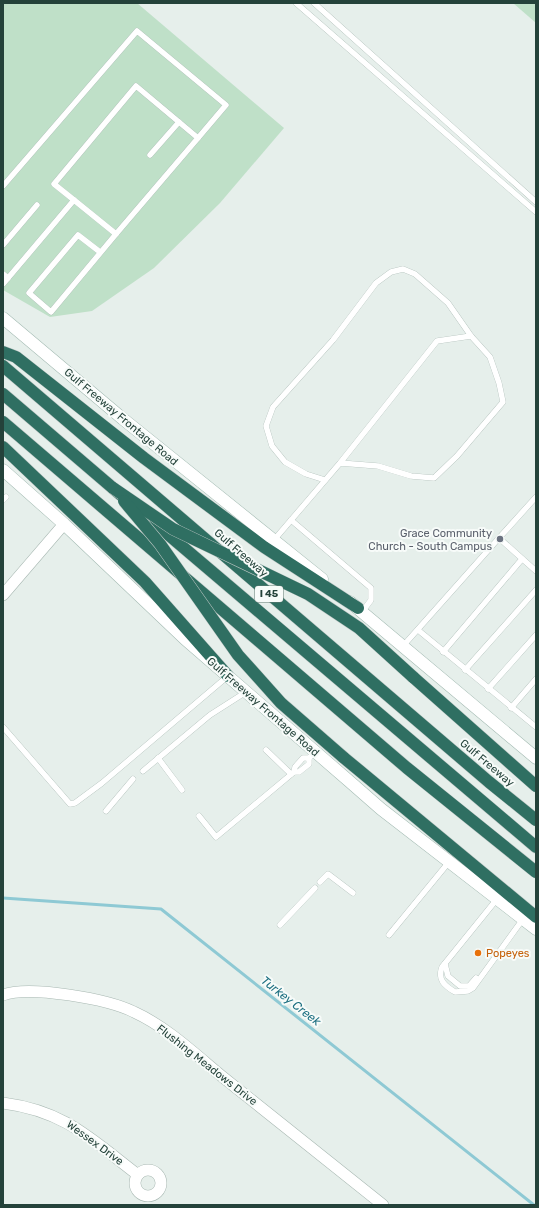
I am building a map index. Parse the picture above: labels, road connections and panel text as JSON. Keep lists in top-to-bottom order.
{
  "streets": {
    "highway": ["Gulf Freeway", "I 45"],
    "main road": ["Gulf Freeway Frontage Road"],
    "street": ["Flushing Meadows Drive", "Wessex Drive"]
  },
  "water": ["Turkey Creek"],
  "places": ["Grace Community Church - South Campus", "Popeyes"]
}
